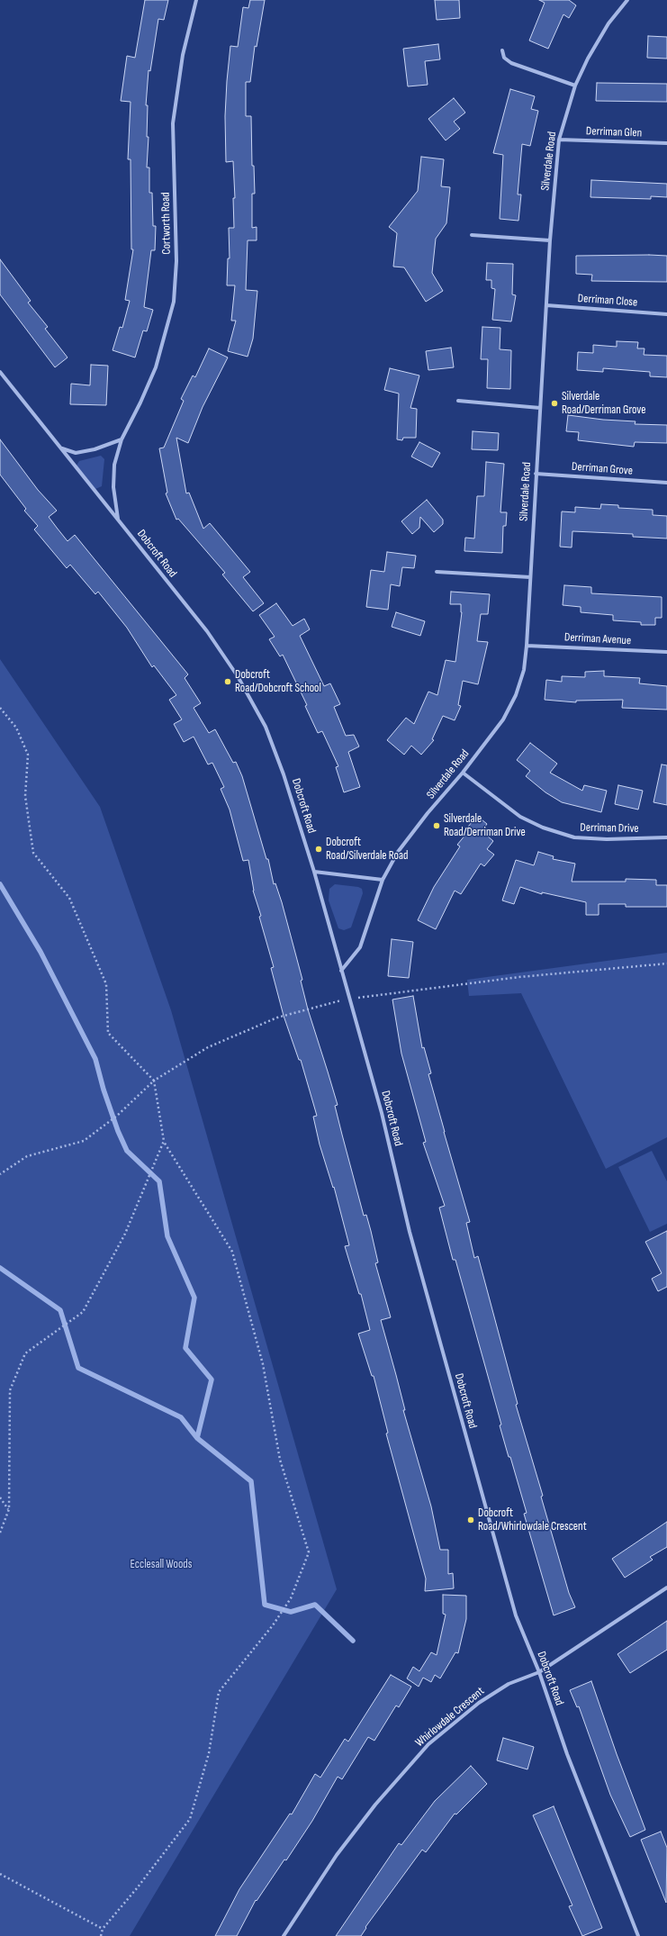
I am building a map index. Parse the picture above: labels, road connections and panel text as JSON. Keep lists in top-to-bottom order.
{
  "streets": {
    "street": [
      "Derriman Glen",
      "Silverdale Road",
      "Cortworth Road",
      "Derriman Close",
      "Derriman Grove",
      "Dobcroft Road",
      "Derriman Avenue",
      "Derriman Drive",
      "Whirlowdale Crescent"
    ]
  },
  "crossings": [
    ["Derriman Glen", "Silverdale Road"],
    ["Silverdale Road", "Derriman Close"],
    ["Silverdale Road", "Derriman Grove"],
    ["Silverdale Road", "Dobcroft Road"],
    ["Silverdale Road", "Derriman Avenue"],
    ["Silverdale Road", "Derriman Drive"],
    ["Cortworth Road", "Dobcroft Road"],
    ["Dobcroft Road", "Whirlowdale Crescent"]
  ],
  "parks": ["Ecclesall Woods"],
  "places": [
    "Silverdale Road/Derriman Grove",
    "Dobcroft Road/Dobcroft School",
    "Silverdale Road/Derriman Drive",
    "Dobcroft Road/Silverdale Road",
    "Dobcroft Road/Whirlowdale Crescent"
  ]
}
